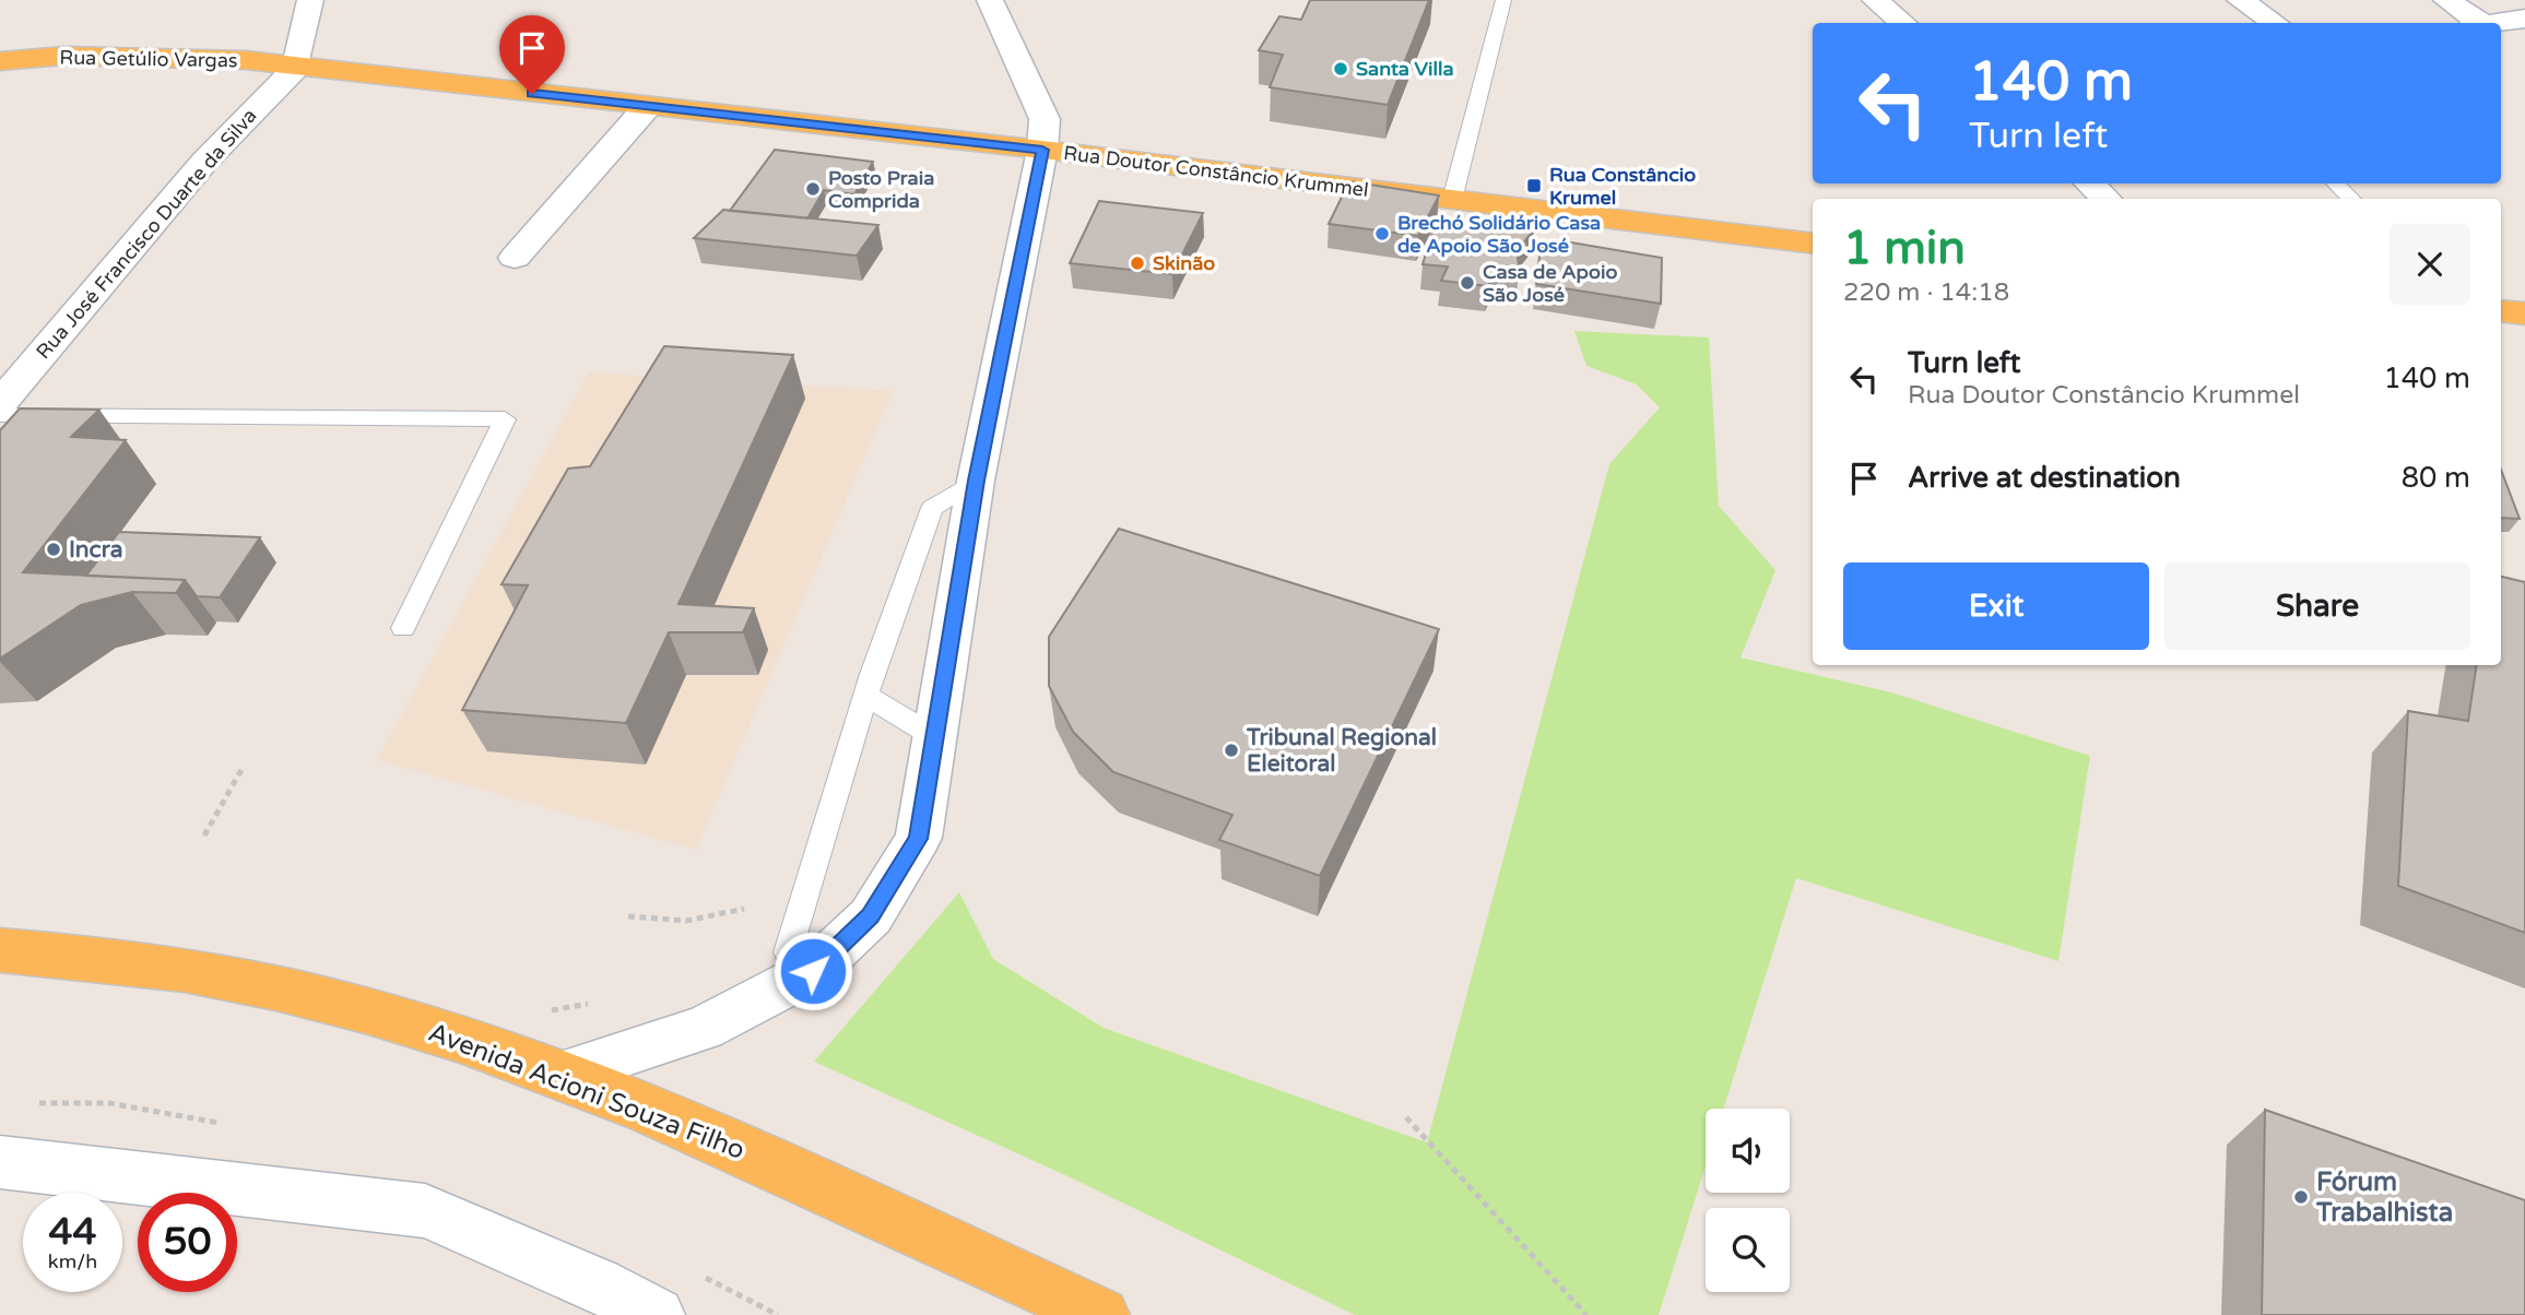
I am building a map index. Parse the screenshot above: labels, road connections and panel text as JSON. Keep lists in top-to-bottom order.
{
  "streets": {
    "main road": [
      "Rua Getúlio Vargas",
      "Rua Doutor Constâncio Krummel",
      "Rua José Francisco Duarte da Silva",
      "Avenida Acioni Souza Filho"
    ]
  },
  "crossings": [
    ["Rua Getúlio Vargas", "Rua Doutor Constâncio Krummel"],
    ["Rua Getúlio Vargas", "Rua José Francisco Duarte da Silva"],
    ["Rua Doutor Constâncio Krummel", "Rua José Francisco Duarte da Silva"]
  ],
  "places": {
    "other": [
      "Santa Villa",
      "Posto Praia Comprida",
      "Brechó Solidário Casa de Apoio São José",
      "Skinão",
      "Casa de Apoio São José",
      "Incra",
      "Tribunal Regional Eleitoral",
      "Fórum Trabalhista"
    ],
    "transit": ["Rua Constâncio Krumel"]
  },
  "page": {
    "turn": ["140 m", "Turn left"],
    "heading": ["1 min", "220 m · 14:18"],
    "list": [
      {
        "name": "Turn left",
        "note": "Rua Doutor Constâncio Krummel",
        "value": "140 m"
      },
      {
        "name": "Arrive at destination",
        "value": "80 m"
      }
    ],
    "buttons": ["Exit", "Share"],
    "speed": "44 km/h",
    "limit": "50"
  }
}
